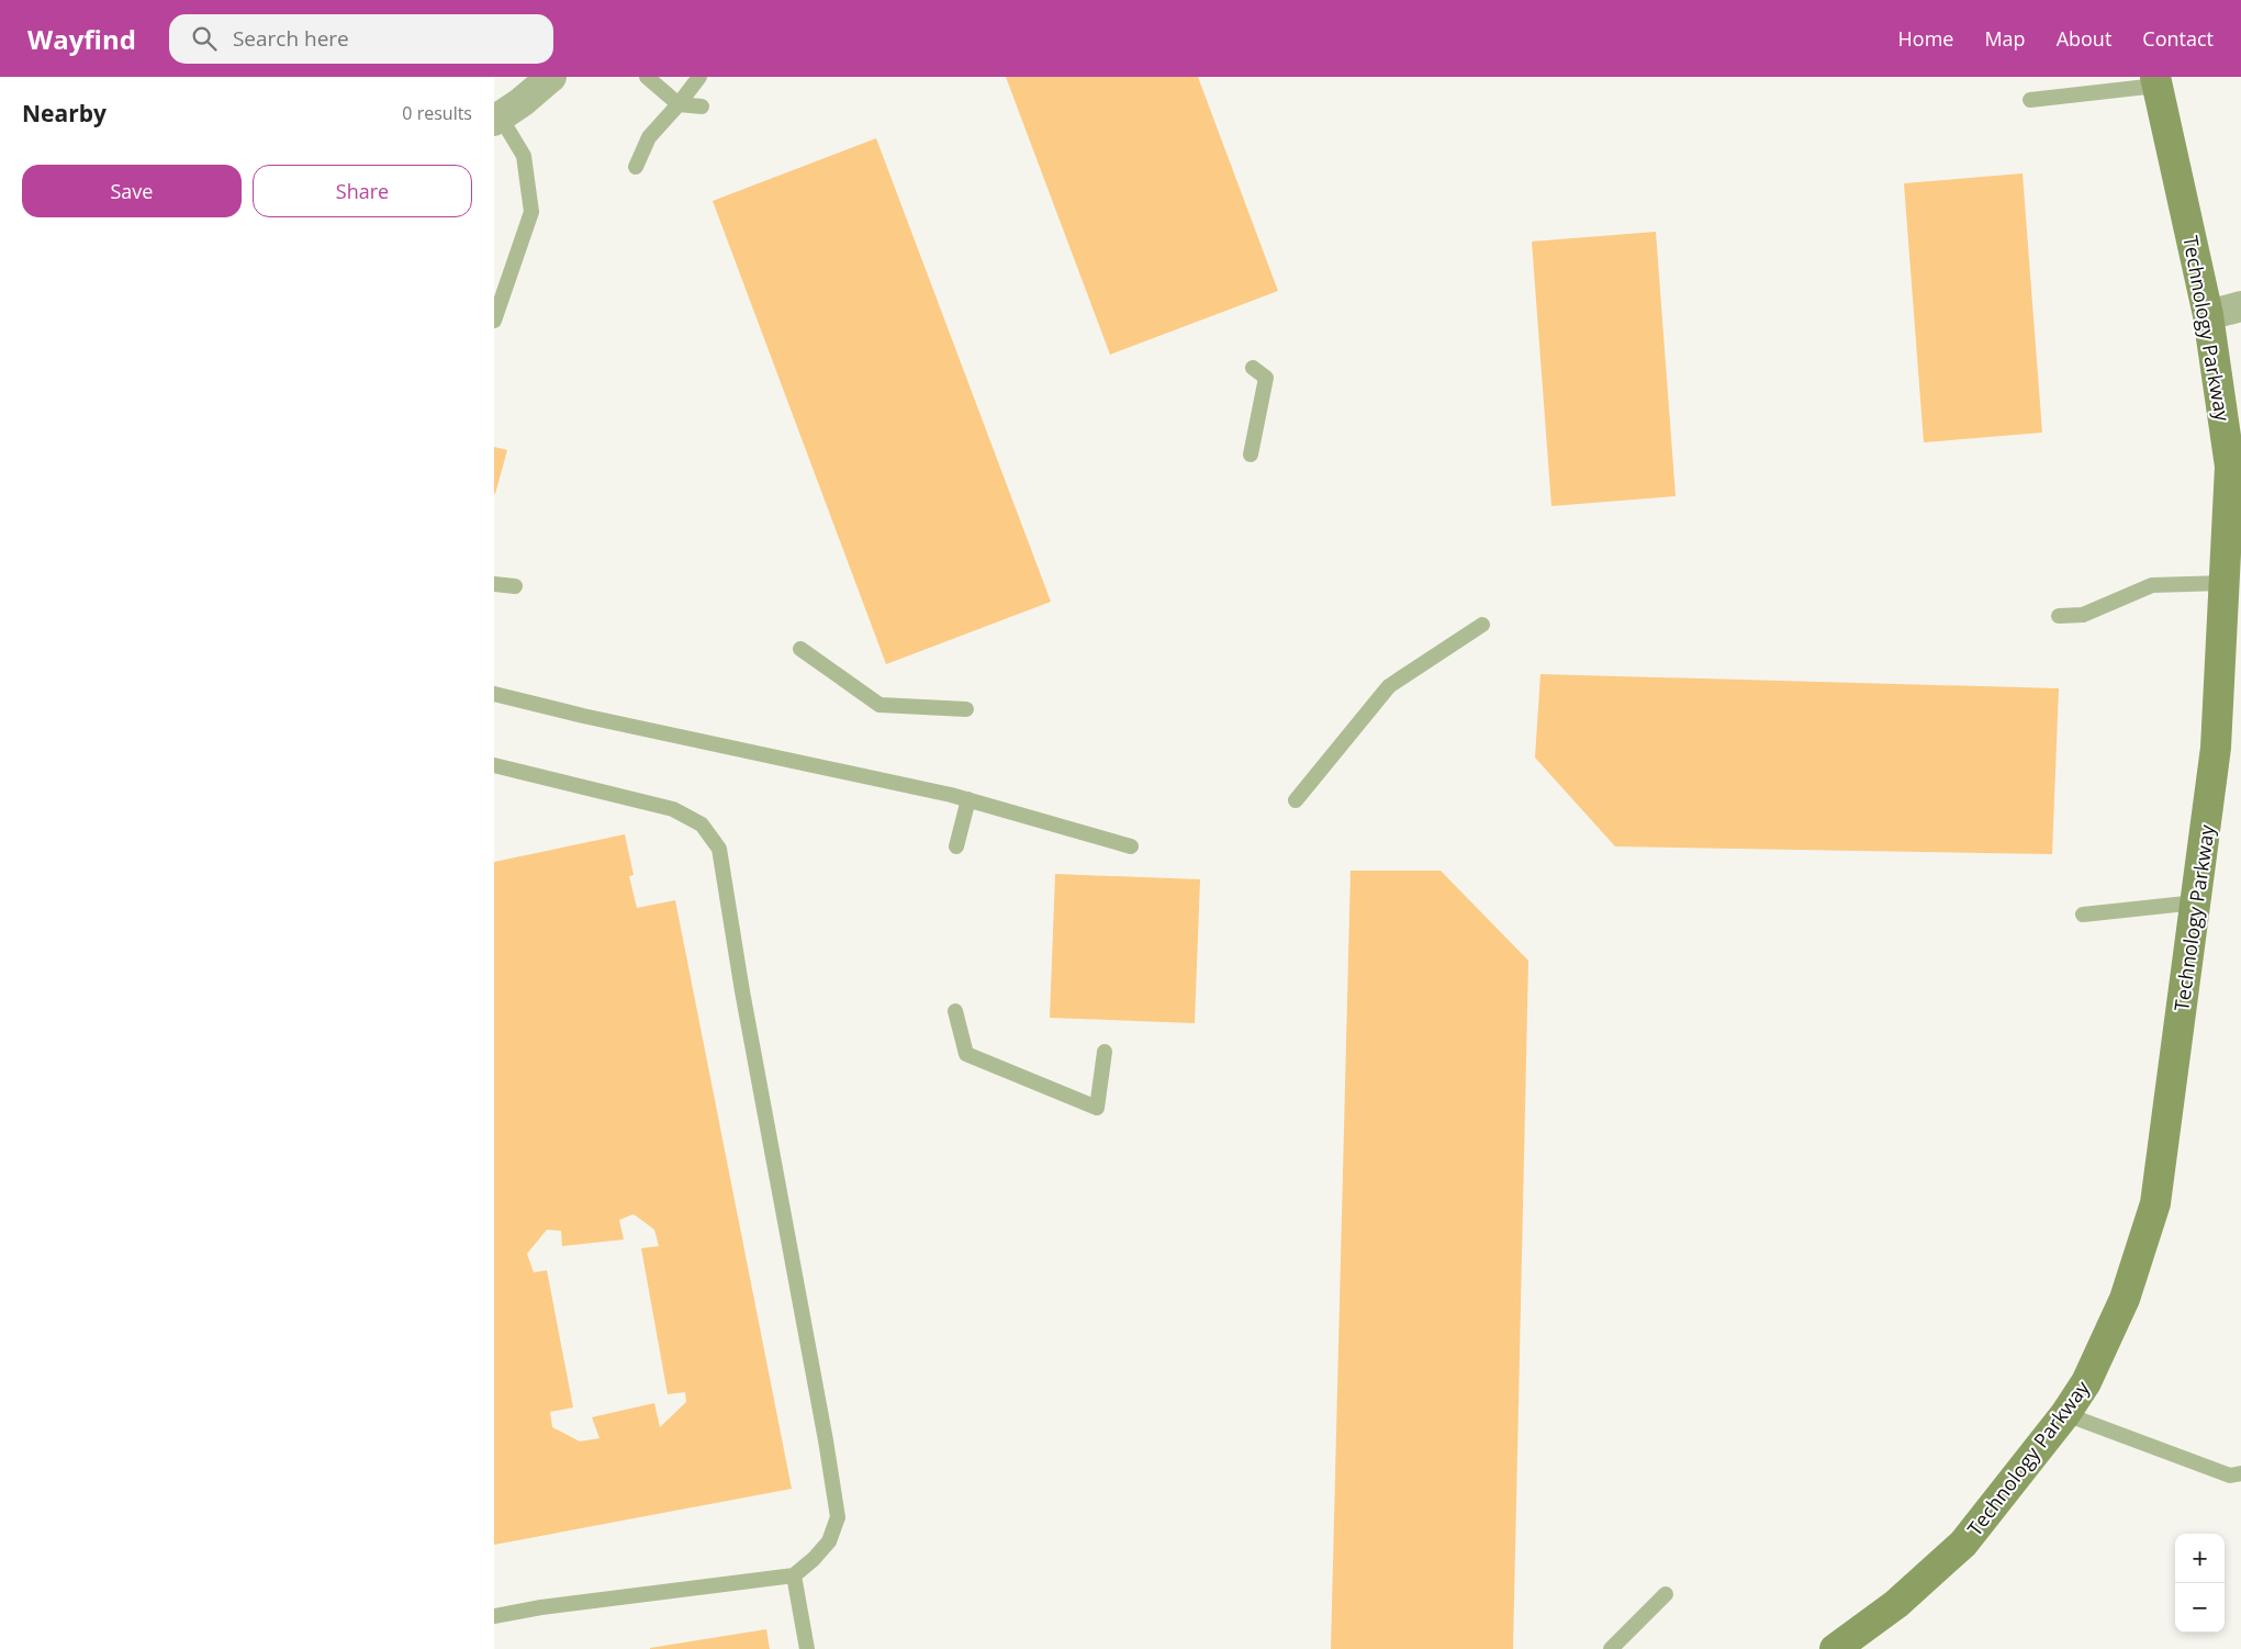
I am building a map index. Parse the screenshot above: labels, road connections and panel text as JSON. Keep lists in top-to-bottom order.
{
  "streets": {
    "street": ["Technology Parkway"]
  },
  "page": {
    "header": "Wayfind",
    "search": "Search here",
    "nav": [
      "Home",
      "Map",
      "About",
      "Contact"
    ],
    "heading": ["Nearby", "0 results"],
    "buttons": ["Save", "Share"],
    "map_buttons": ["+", "−"]
  }
}
